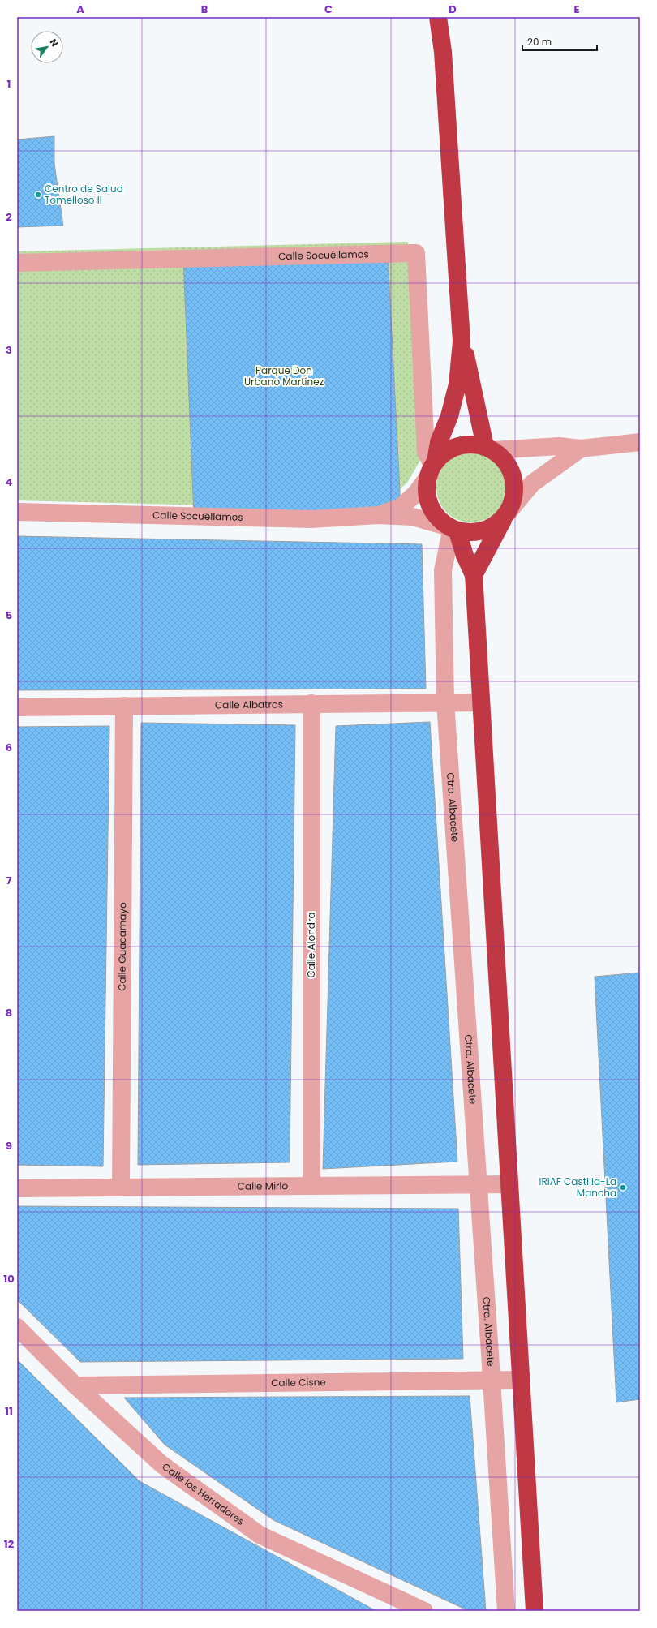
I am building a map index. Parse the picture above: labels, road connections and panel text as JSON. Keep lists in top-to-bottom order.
{
  "streets": {
    "street": [
      "Calle Socuéllamos",
      "Calle Albatros",
      "Ctra. Albacete",
      "Calle Alondra",
      "Calle Guacamayo",
      "Calle Mirlo",
      "Calle Cisne",
      "Calle los Herradores"
    ]
  },
  "crossings": [
    ["Calle Socuéllamos", "Ctra. Albacete"],
    ["Calle Albatros", "Ctra. Albacete"],
    ["Calle Albatros", "Calle Alondra"],
    ["Calle Albatros", "Calle Guacamayo"],
    ["Ctra. Albacete", "Calle Mirlo"],
    ["Ctra. Albacete", "Calle Cisne"],
    ["Calle Alondra", "Calle Mirlo"],
    ["Calle Guacamayo", "Calle Mirlo"],
    ["Calle Cisne", "Calle los Herradores"]
  ],
  "parks": ["Parque Don Urbano Martínez"],
  "places": ["Centro de Salud Tomelloso II", "IRIAF Castilla-La Mancha"],
  "scale_bar": "20 m",
  "north": "top right",
  "grid": {
    "columns": [
      "A",
      "B",
      "C",
      "D",
      "E"
    ],
    "rows": [
      "1",
      "2",
      "3",
      "4",
      "5",
      "6",
      "7",
      "8",
      "9",
      "10",
      "11",
      "12"
    ]
  }
}
